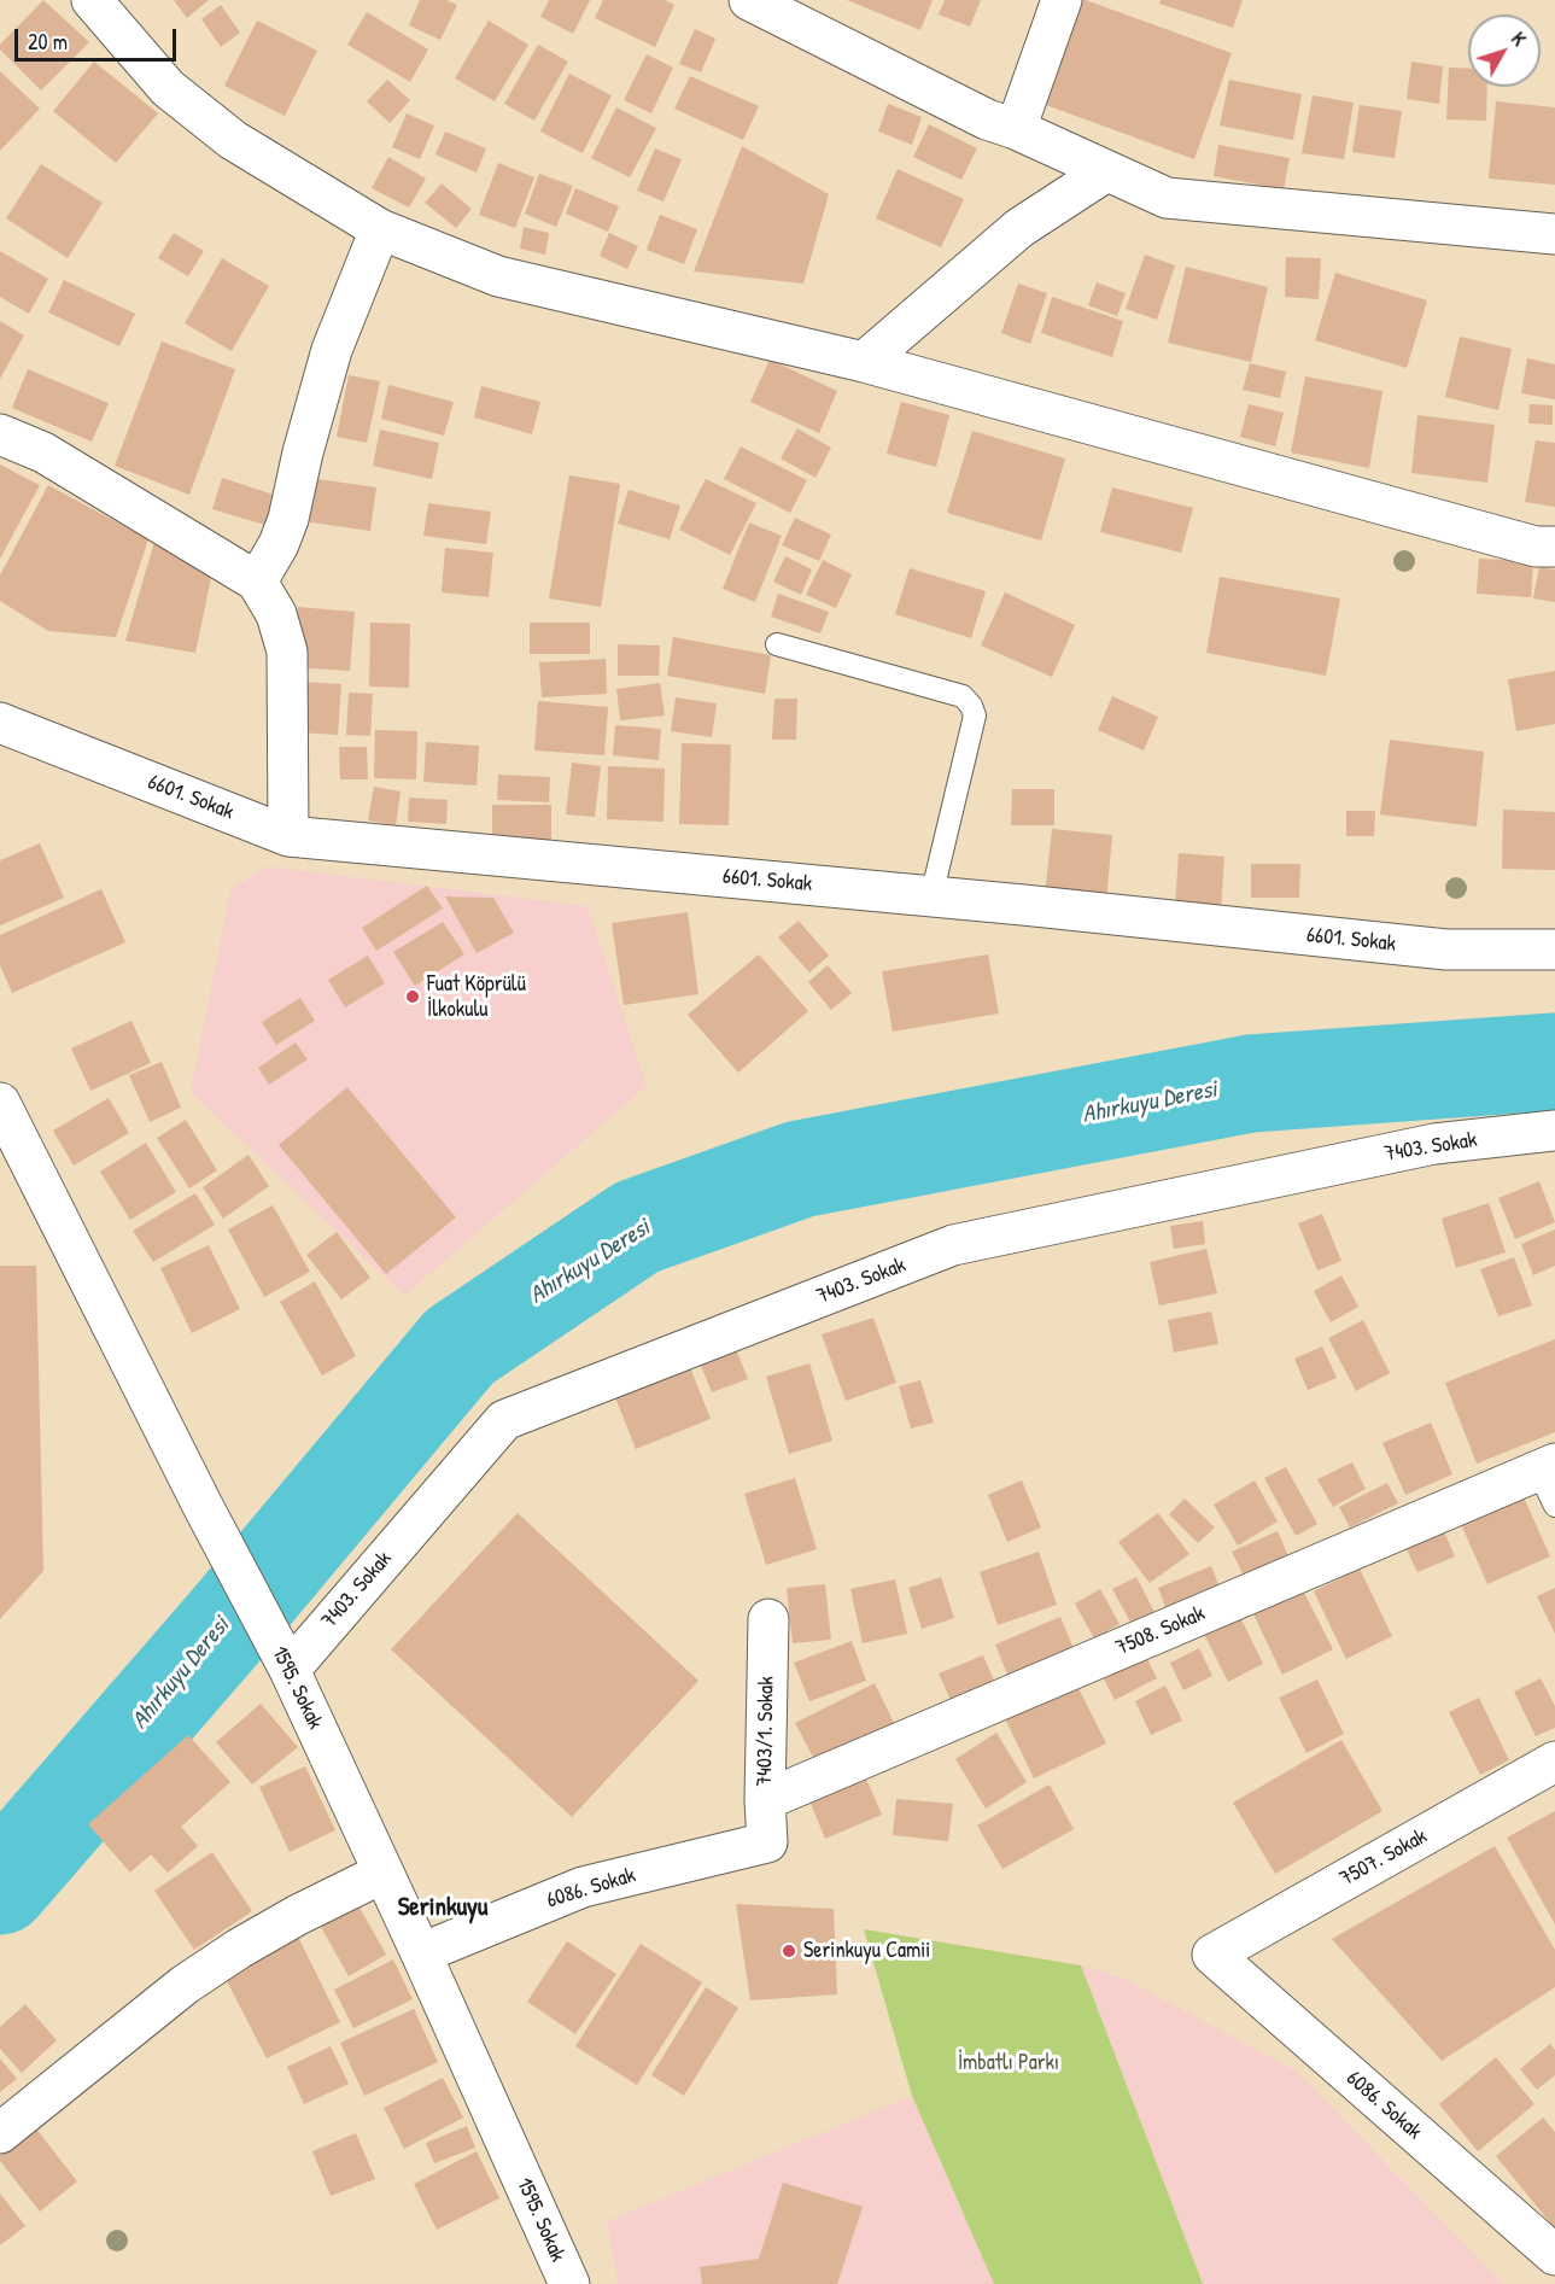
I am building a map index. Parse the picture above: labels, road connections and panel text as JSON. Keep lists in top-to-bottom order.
{
  "streets": {
    "street": [
      "6601. Sokak",
      "7403. Sokak",
      "7508. Sokak",
      "1595. Sokak",
      "7403/1. Sokak",
      "7507. Sokak",
      "6086. Sokak"
    ]
  },
  "crossings": [
    ["7403. Sokak", "1595. Sokak"],
    ["7508. Sokak", "7403/1. Sokak"],
    ["1595. Sokak", "6086. Sokak"],
    ["7403/1. Sokak", "6086. Sokak"],
    ["7507. Sokak", "6086. Sokak"]
  ],
  "districts": ["Serinkuyu"],
  "water": ["Ahırkuyu Deresi"],
  "parks": ["İmbatlı Parkı"],
  "places": ["Fuat Köprülü İlkokulu", "Serinkuyu Camii"],
  "scale_bar": "20 m",
  "north": "top right"
}
